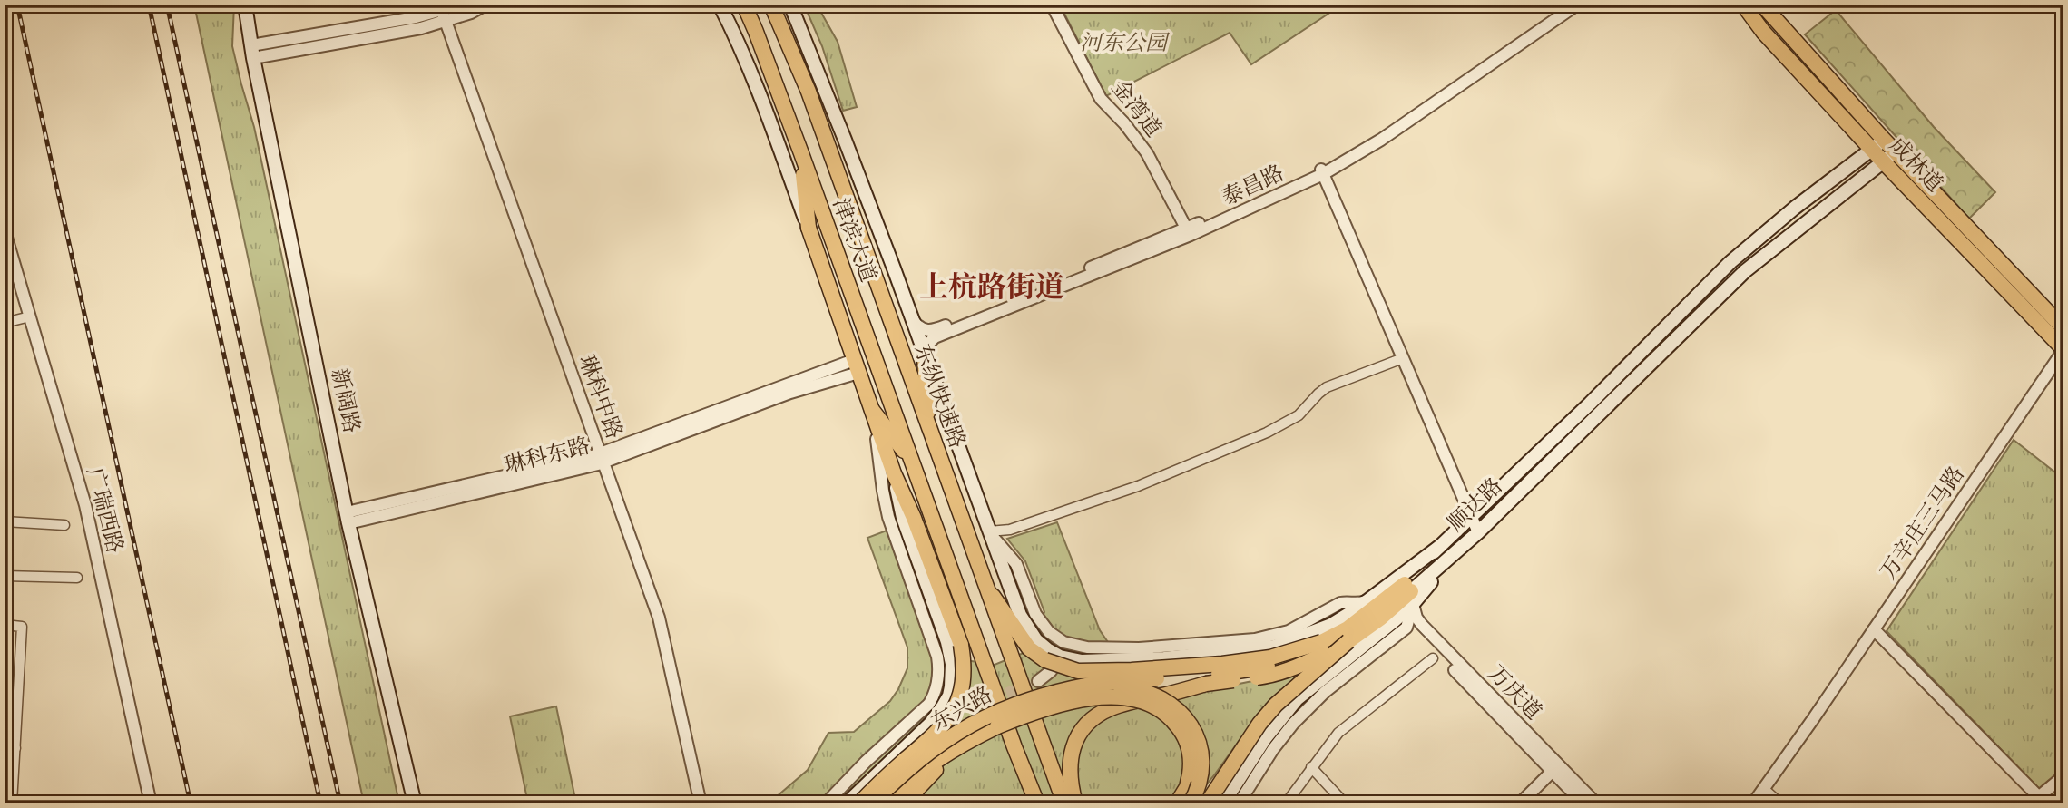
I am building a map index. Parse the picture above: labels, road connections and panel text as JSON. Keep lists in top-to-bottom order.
{
  "streets": {
    "main road": [
      "成林道",
      "津滨大道",
      "东纵快速路",
      "新阔路",
      "顺达路",
      "东兴路"
    ],
    "street": [
      "金湾道",
      "泰昌路",
      "琳科中路",
      "琳科东路",
      "广瑞西路",
      "万辛庄三马路",
      "万庆道"
    ]
  },
  "crossings": [
    ["金湾道", "泰昌路"],
    ["成林道", "顺达路"],
    ["成林道", "万辛庄三马路"],
    ["琳科中路", "琳科东路"],
    ["新阔路", "琳科东路"],
    ["顺达路", "万庆道"],
    ["顺达路", "东兴路"]
  ],
  "districts": ["上杭路街道"],
  "parks": ["河东公园"]
}
